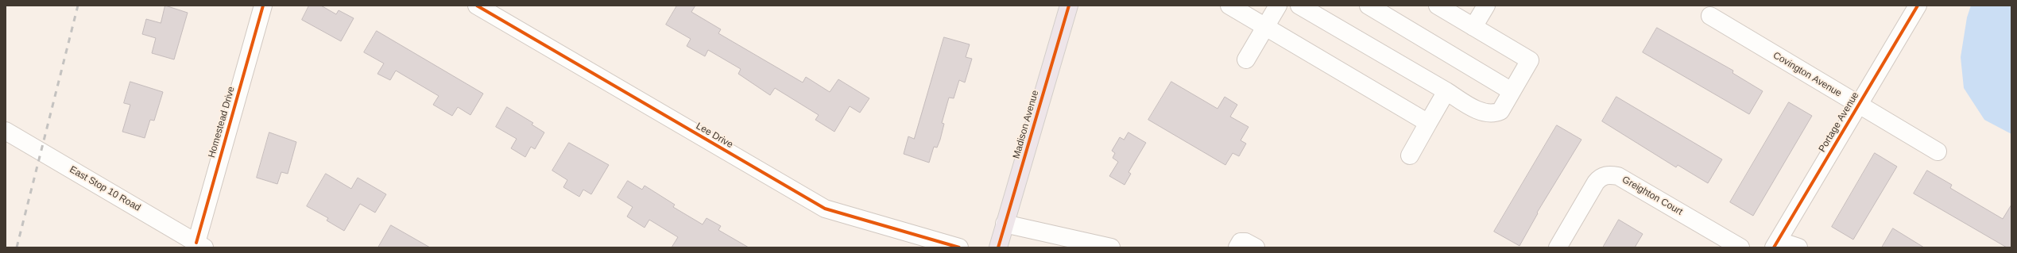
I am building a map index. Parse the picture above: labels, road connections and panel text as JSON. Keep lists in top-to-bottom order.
{
  "streets": {
    "main road": ["Madison Avenue"],
    "street": [
      "Covington Avenue",
      "Homestead Drive",
      "Portage Avenue",
      "Lee Drive",
      "East Stop 10 Road",
      "Greighton Court"
    ]
  },
  "crossings": [
    ["Covington Avenue", "Portage Avenue"],
    ["Homestead Drive", "East Stop 10 Road"]
  ]
}
